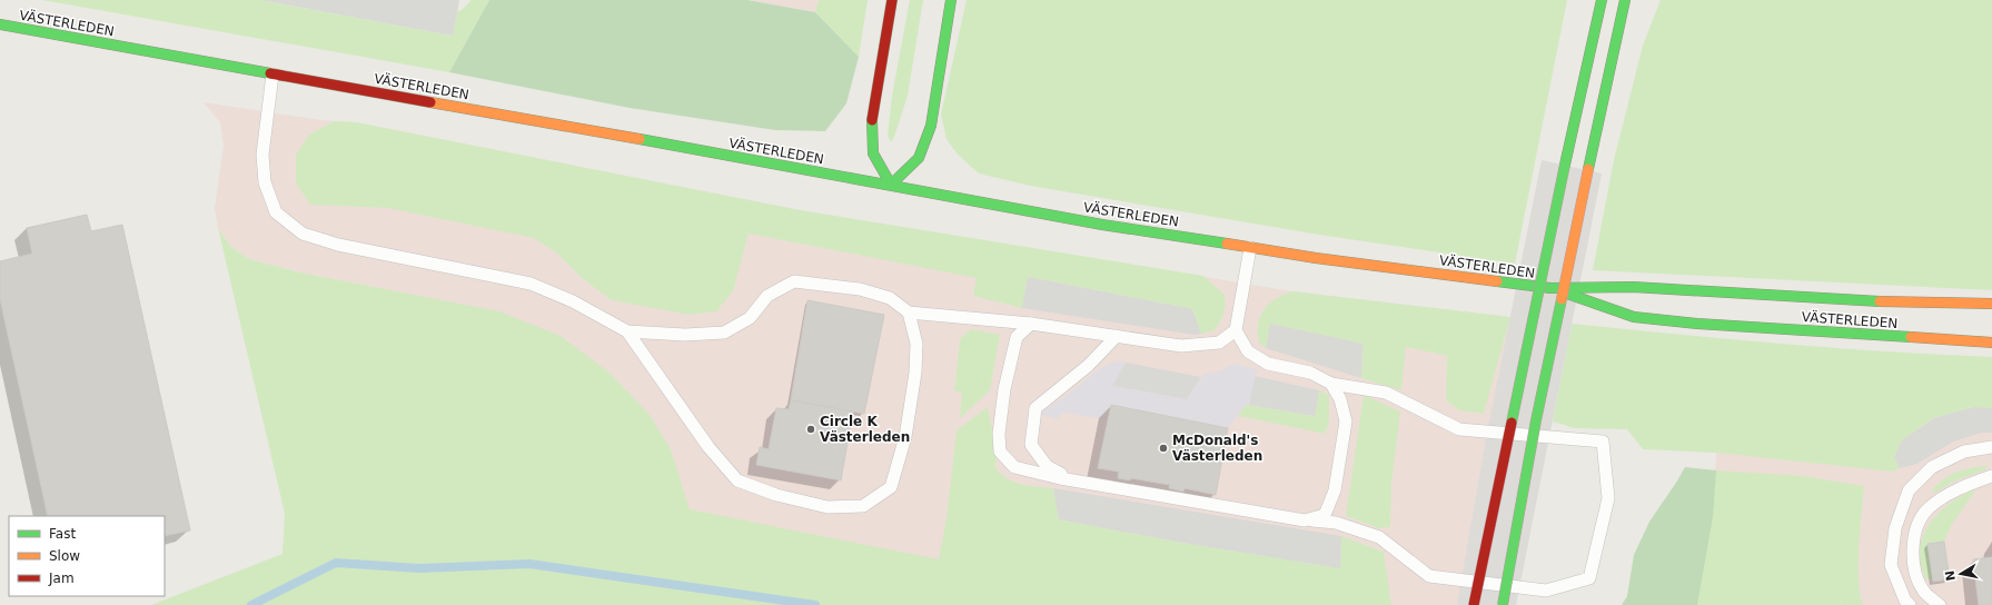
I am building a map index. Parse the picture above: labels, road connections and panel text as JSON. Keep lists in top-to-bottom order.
{
  "streets": {
    "main road": ["VÄSTERLEDEN"]
  },
  "places": ["Circle K Västerleden", "McDonald's Västerleden"],
  "legend": ["Fast", "Slow", "Jam"],
  "north": "left"
}
